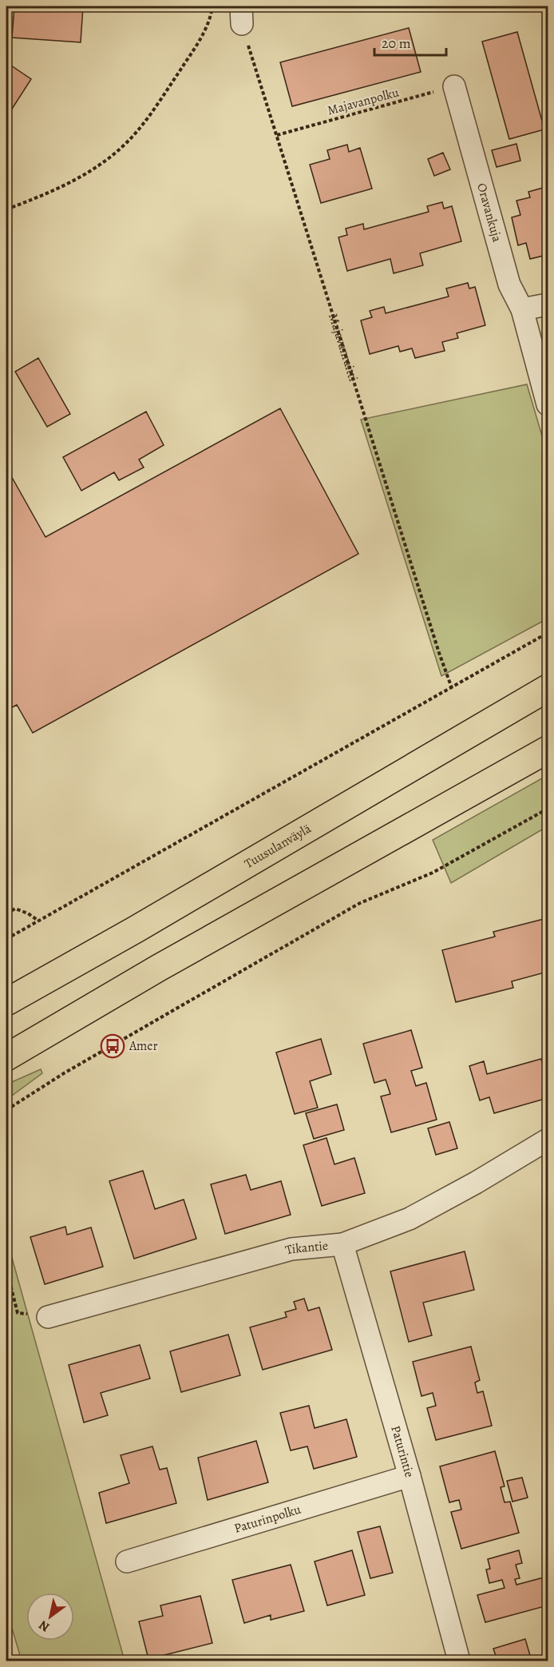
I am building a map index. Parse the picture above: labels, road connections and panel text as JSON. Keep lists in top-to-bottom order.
{
  "streets": {
    "main road": ["Tuusulanväylä"],
    "street": [
      "Oravankuja",
      "Tikantie",
      "Paturintie",
      "Paturinpolku"
    ],
    "path": ["Majavanpolku", "Majavanraitti"]
  },
  "crossings": [
    ["Majavanpolku", "Oravankuja"],
    ["Majavanpolku", "Majavanraitti"],
    ["Tikantie", "Paturintie"],
    ["Paturintie", "Paturinpolku"]
  ],
  "places": {
    "bus stop": ["Amer"]
  },
  "scale_bar": "20 m",
  "north": "bottom left"
}
